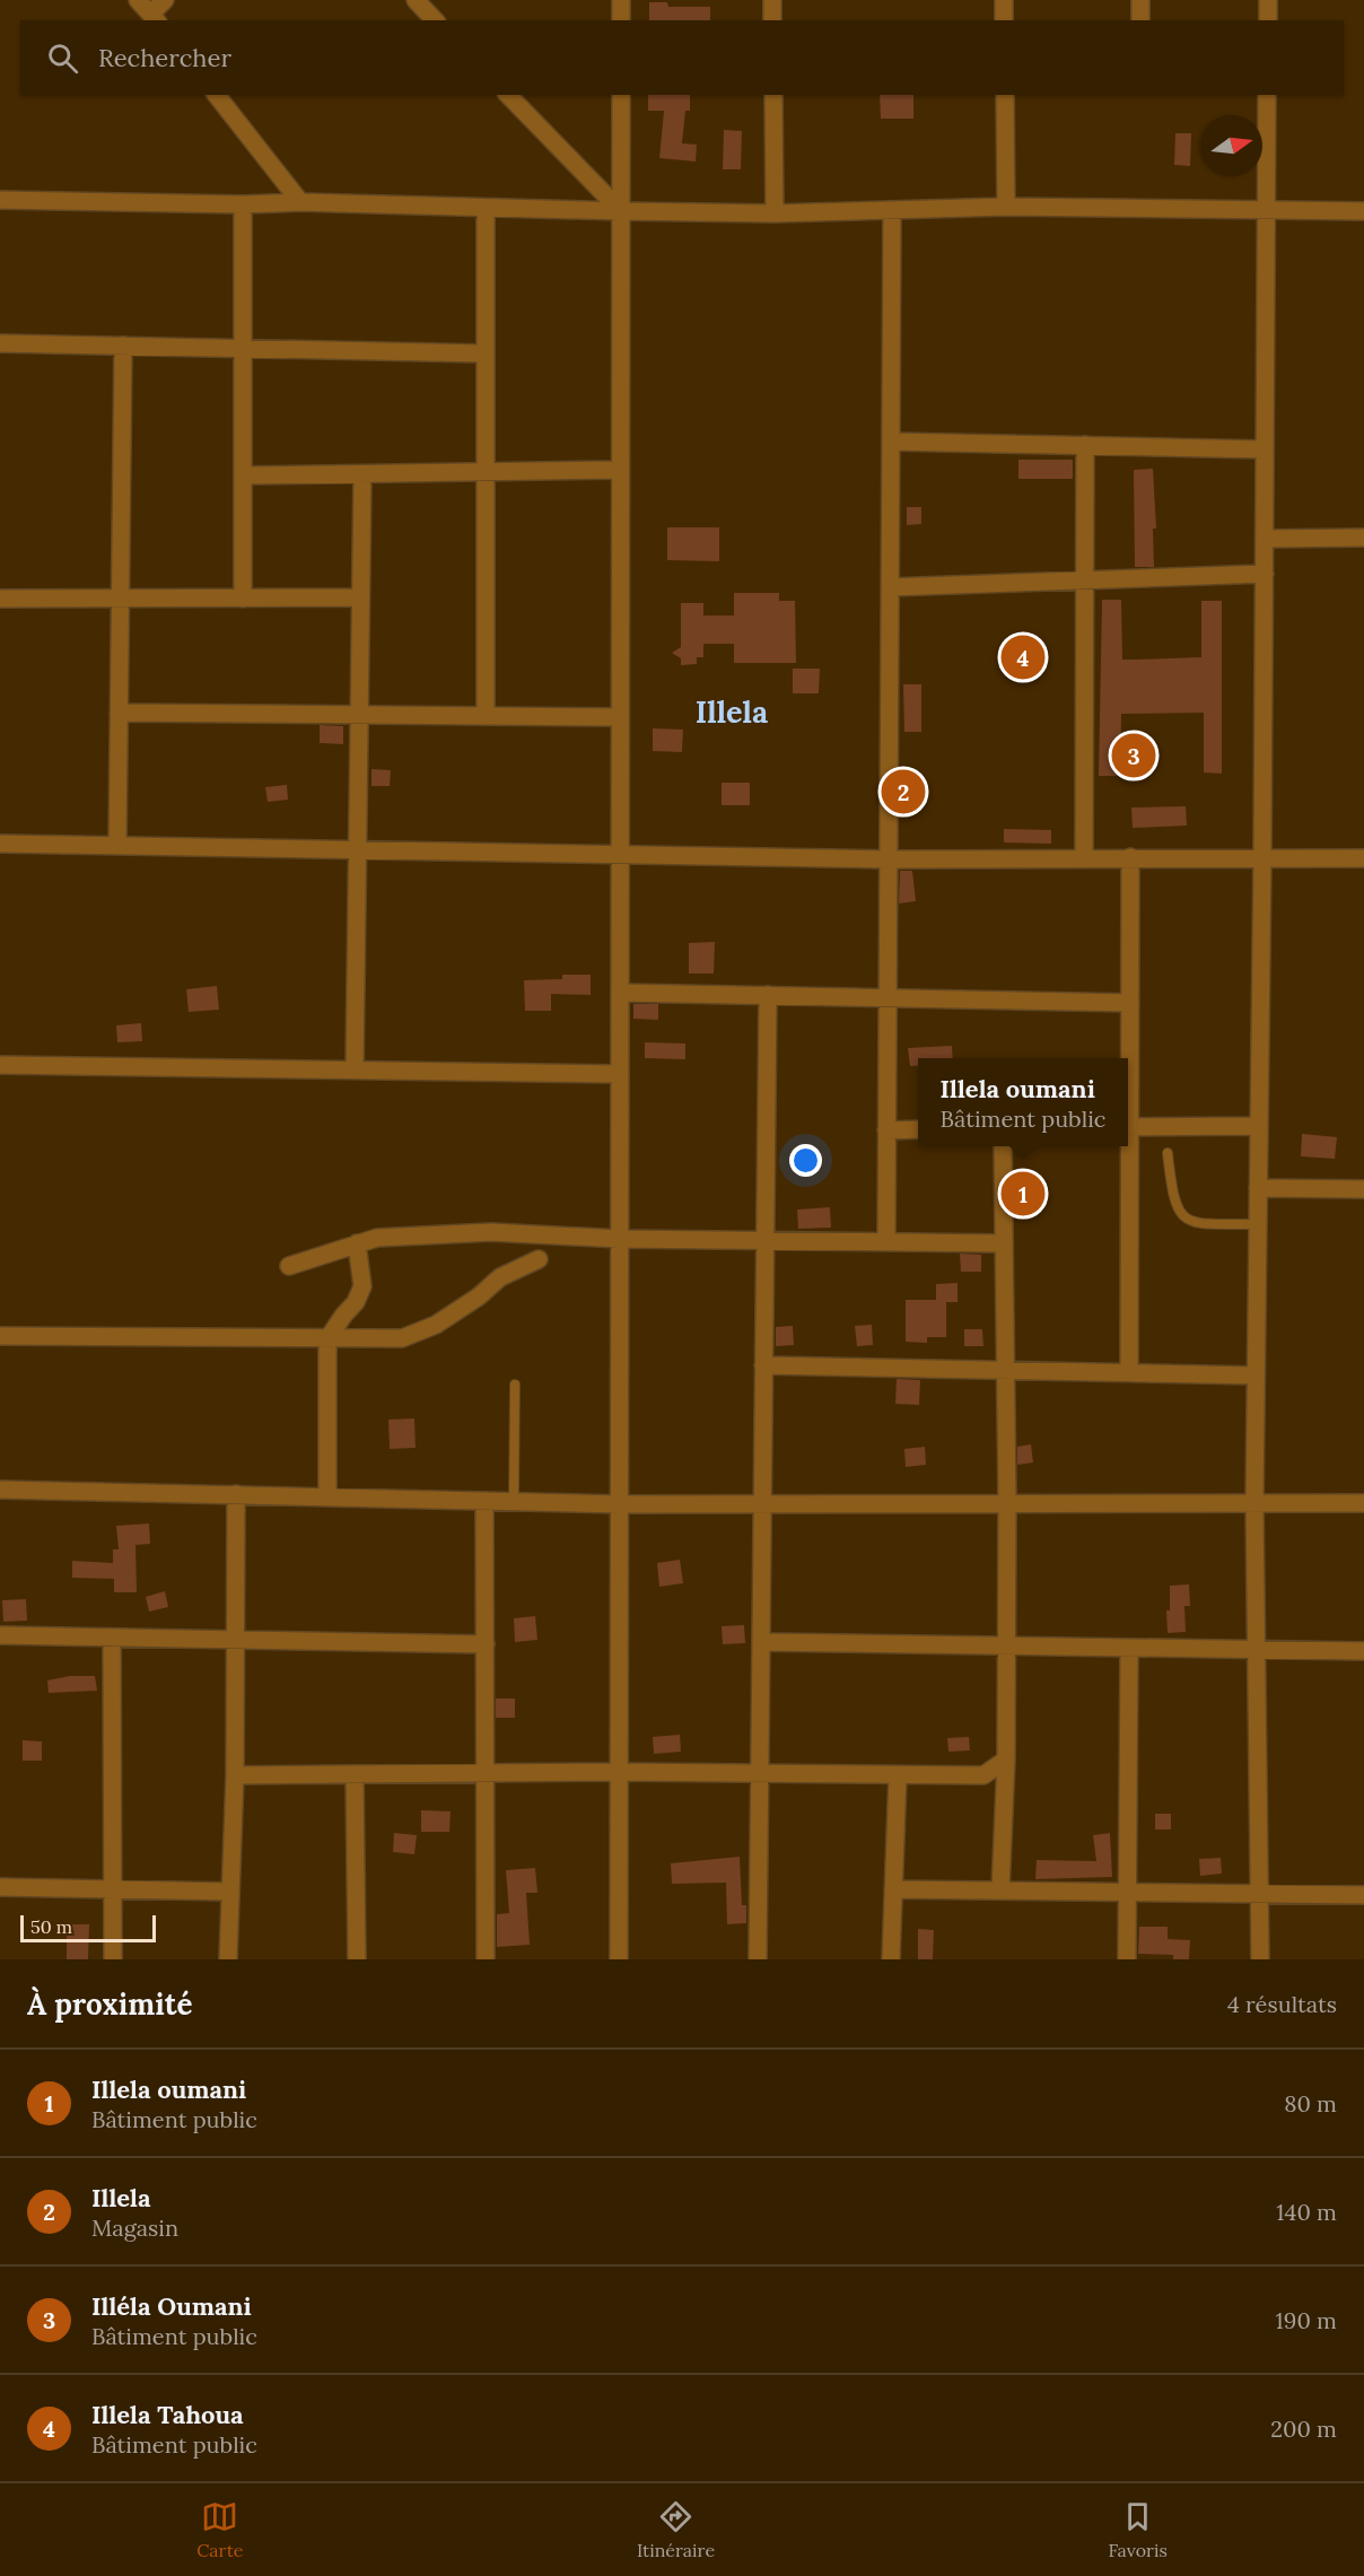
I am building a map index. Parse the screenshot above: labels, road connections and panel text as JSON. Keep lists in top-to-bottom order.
{
  "districts": ["Illela"],
  "scale_bar": "50 m",
  "north": "right",
  "page": {
    "search": "Rechercher",
    "pins": [
      "4",
      "3",
      "2",
      "1"
    ],
    "popup": ["Illela oumani", "Bâtiment public"],
    "scale": "50 m",
    "heading": ["À proximité", "4 résultats"],
    "list": [
      {
        "mark": "1",
        "name": "Illela oumani",
        "note": "Bâtiment public",
        "value": "80 m"
      },
      {
        "mark": "2",
        "name": "Illela",
        "note": "Magasin",
        "value": "140 m"
      },
      {
        "mark": "3",
        "name": "Illéla Oumani",
        "note": "Bâtiment public",
        "value": "190 m"
      },
      {
        "mark": "4",
        "name": "Illela Tahoua",
        "note": "Bâtiment public",
        "value": "200 m"
      }
    ],
    "nav": ["Carte", "Itinéraire", "Favoris"]
  }
}
